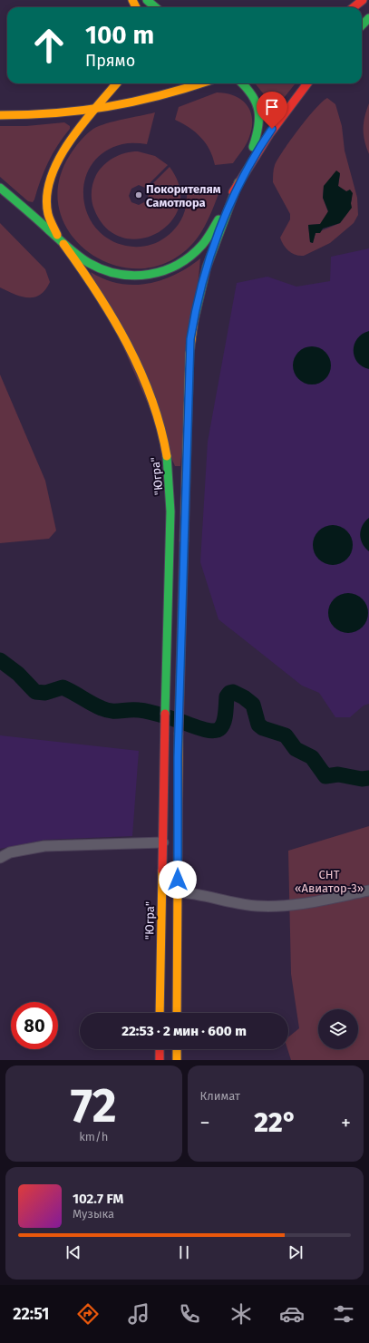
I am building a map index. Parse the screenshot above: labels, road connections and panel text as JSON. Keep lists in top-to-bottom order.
{
  "streets": {
    "main road": ["\"Югра\""]
  },
  "parks": ["СНТ «Авиатор-3»"],
  "places": ["Покорителям Самотлора"],
  "page": {
    "turn": ["100 m", "Прямо"],
    "limit": "80",
    "trip": "22:53 · 2 мин · 600 m",
    "tile": [
      ["72", "km/h"],
      "Климат"
    ],
    "heat": ["−", "22°", "+"],
    "song": ["102.7 FM", "Музыка"],
    "tabs": "22:51"
  }
}
